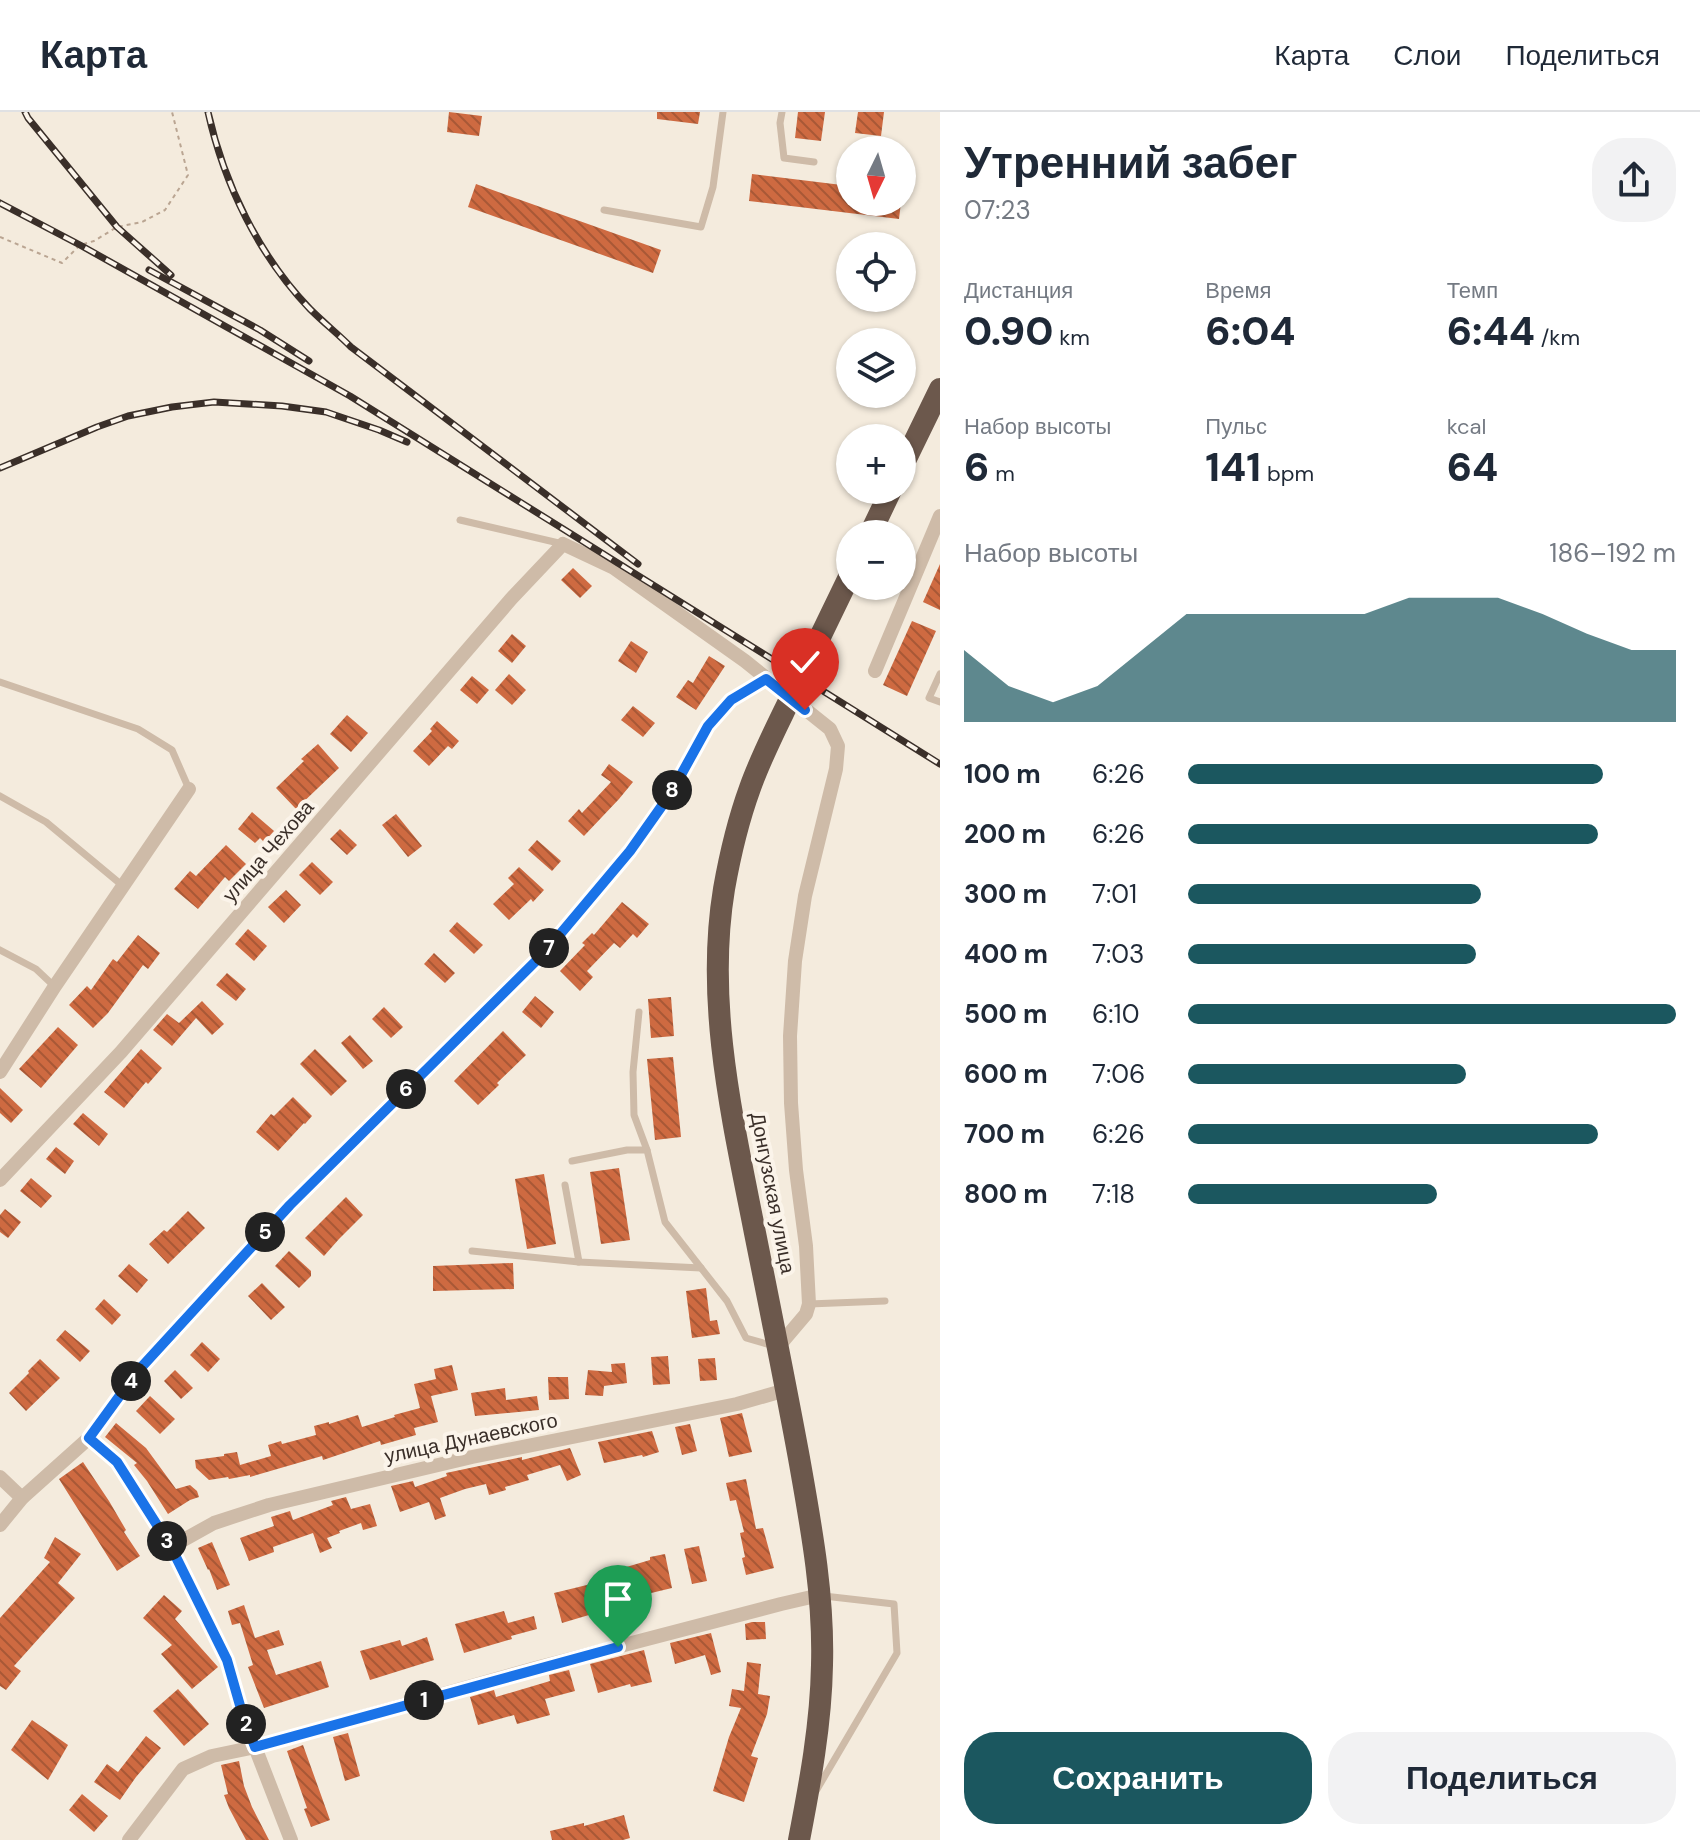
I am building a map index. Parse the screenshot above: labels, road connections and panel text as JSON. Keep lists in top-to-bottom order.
{
  "streets": {
    "highway": ["Донгузская улица"],
    "street": ["улица Чехова", "улица Дунаевского"]
  },
  "crossings": [
    ["Донгузская улица", "улица Дунаевского"]
  ],
  "north": "bottom",
  "page": {
    "header": "Карта",
    "nav": ["Карта", "Слои", "Поделиться"],
    "heading": ["Утренний забег", "07:23"],
    "map_buttons": ["+", "−"],
    "stats": [
      ["Дистанция", "0.90 km"],
      ["Время", "6:04"],
      ["Темп", "6:44 /km"],
      ["Набор высоты", "6 m"],
      ["Пульс", "141 bpm"],
      ["kcal", "64"]
    ],
    "chart": ["Набор высоты", "186–192 m"],
    "list": [
      {
        "name": "100 m",
        "note": "6:26"
      },
      {
        "name": "200 m",
        "note": "6:26"
      },
      {
        "name": "300 m",
        "note": "7:01"
      },
      {
        "name": "400 m",
        "note": "7:03"
      },
      {
        "name": "500 m",
        "note": "6:10"
      },
      {
        "name": "600 m",
        "note": "7:06"
      },
      {
        "name": "700 m",
        "note": "6:26"
      },
      {
        "name": "800 m",
        "note": "7:18"
      }
    ],
    "pins": [
      "8",
      "7",
      "6",
      "5",
      "4",
      "3",
      "1",
      "2"
    ],
    "buttons": ["Сохранить", "Поделиться"]
  }
}
